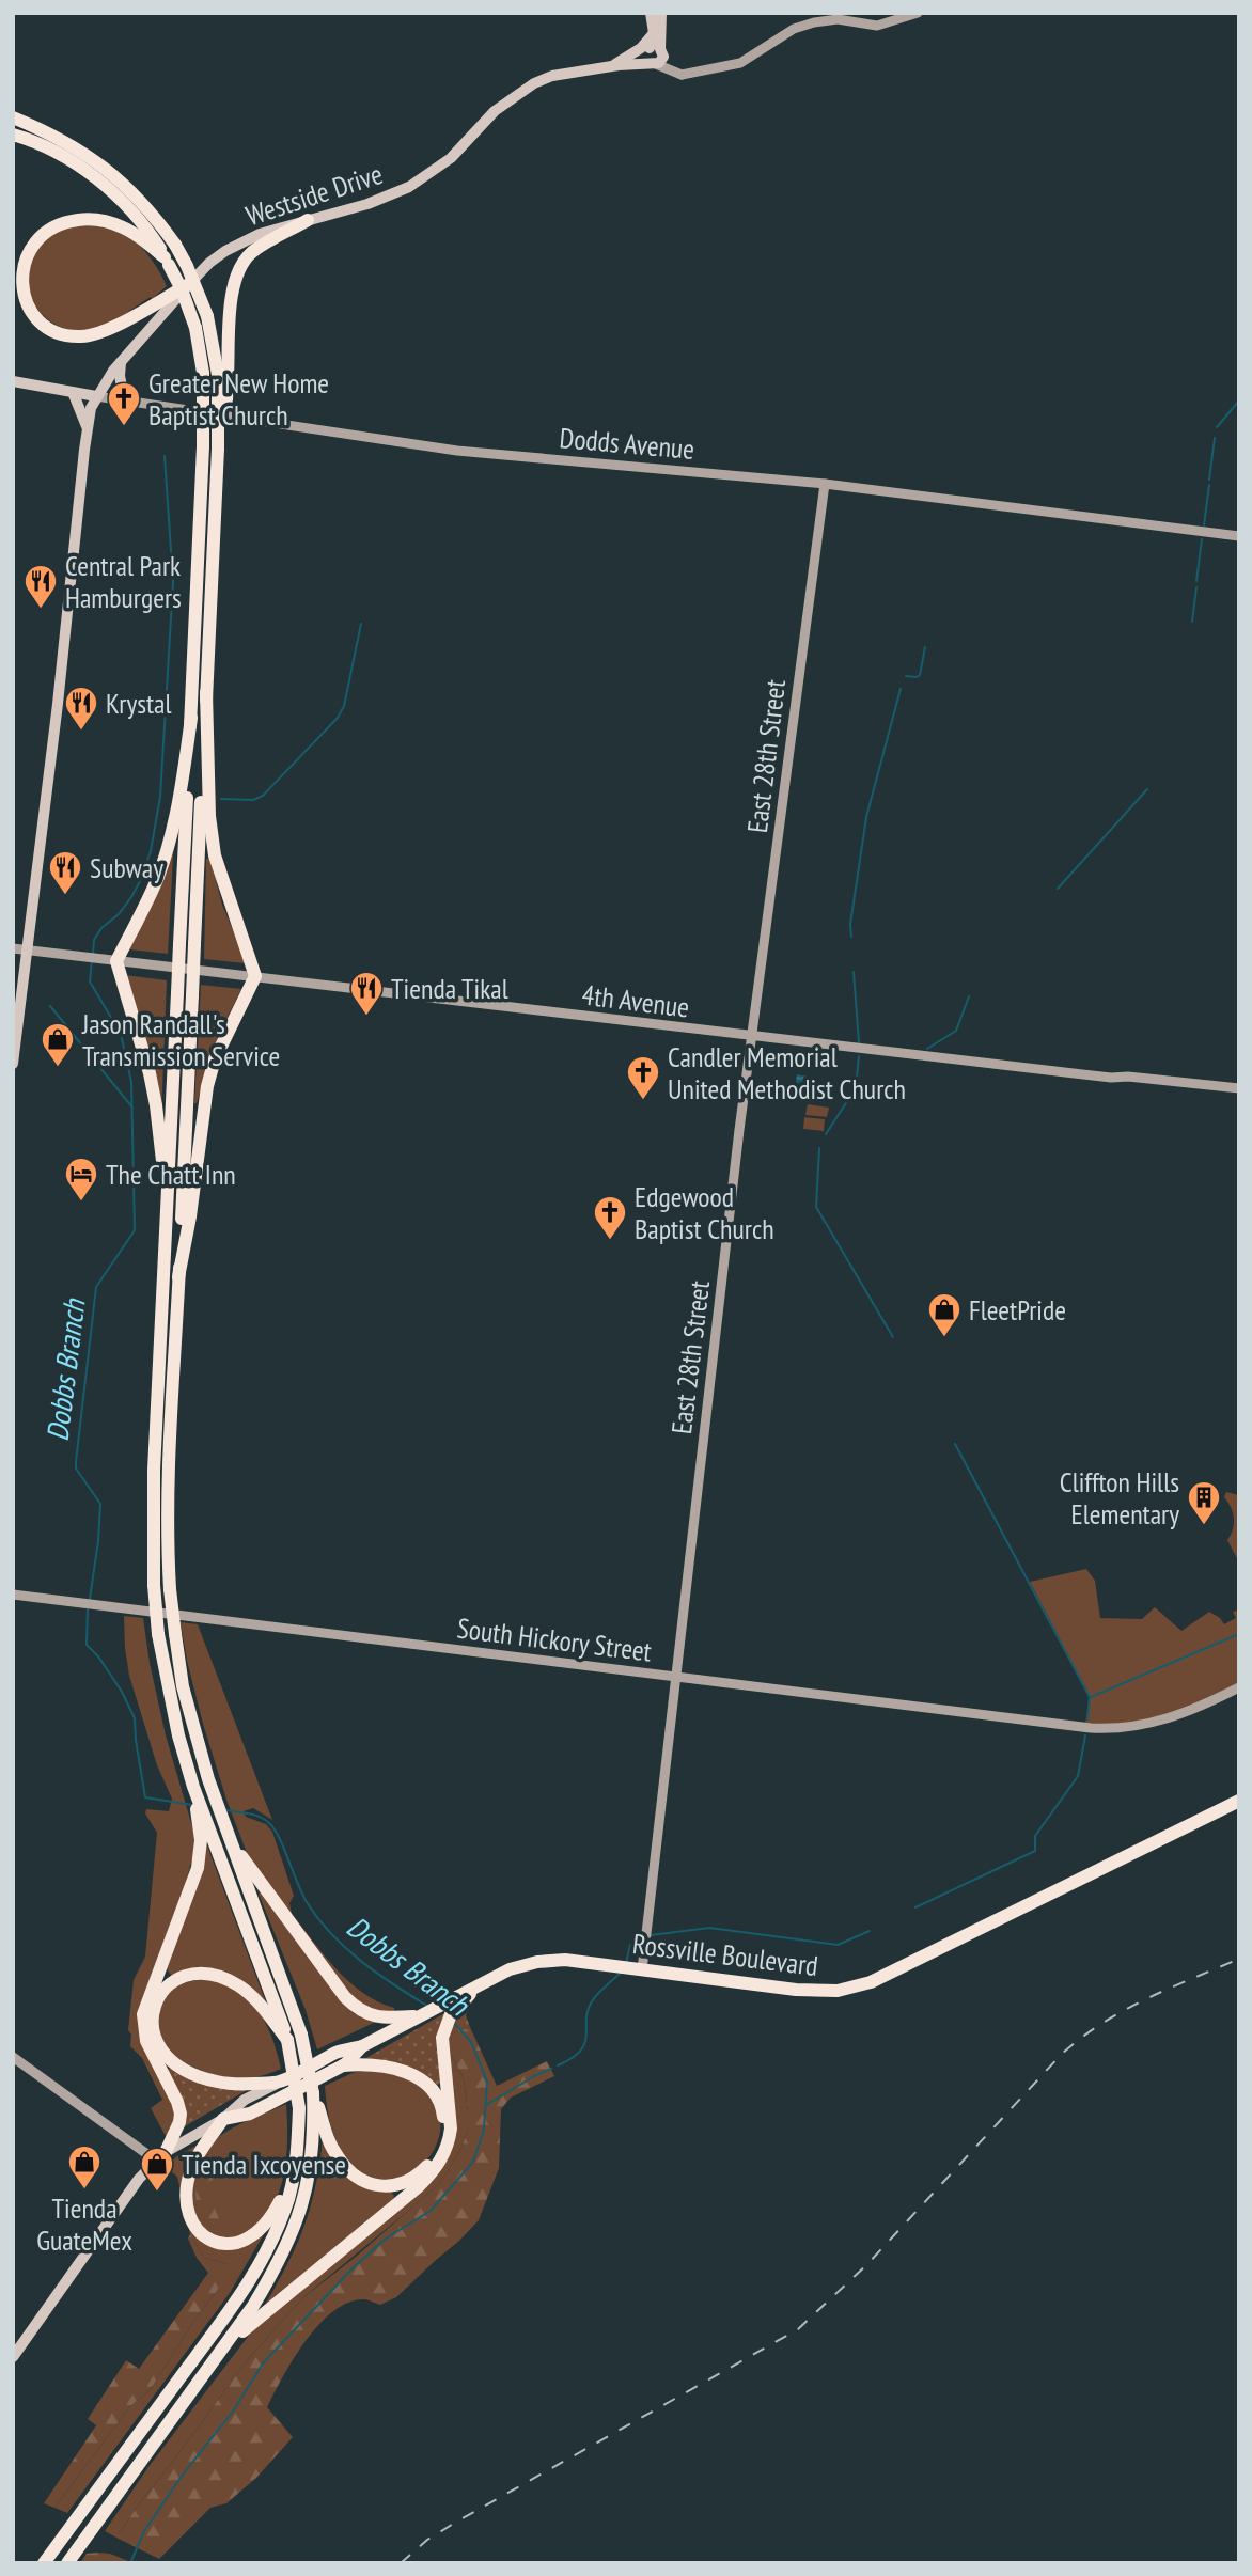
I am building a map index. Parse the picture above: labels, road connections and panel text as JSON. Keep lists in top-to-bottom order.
{
  "streets": {
    "highway": ["Rossville Boulevard"],
    "main road": ["Westside Drive", "Dodds Avenue"],
    "street": ["East 28th Street", "4th Avenue", "South Hickory Street"]
  },
  "crossings": [
    ["Westside Drive", "Dodds Avenue"],
    ["Dodds Avenue", "East 28th Street"],
    ["East 28th Street", "4th Avenue"],
    ["East 28th Street", "South Hickory Street"],
    ["East 28th Street", "Rossville Boulevard"]
  ],
  "water": ["Dobbs Branch"],
  "places": {
    "church": ["Greater New Home Baptist Church", "Candler Memorial United Methodist Church", "Edgewood Baptist Church"],
    "restaurant": [
      "Central Park Hamburgers",
      "Krystal",
      "Subway",
      "Tienda Tikal"
    ],
    "shop": [
      "Jason Randall's Transmission Service",
      "FleetPride",
      "Tienda GuateMex",
      "Tienda Ixcoyense"
    ],
    "hotel": ["The Chatt Inn"],
    "building": ["Cliffton Hills Elementary"]
  }
}
